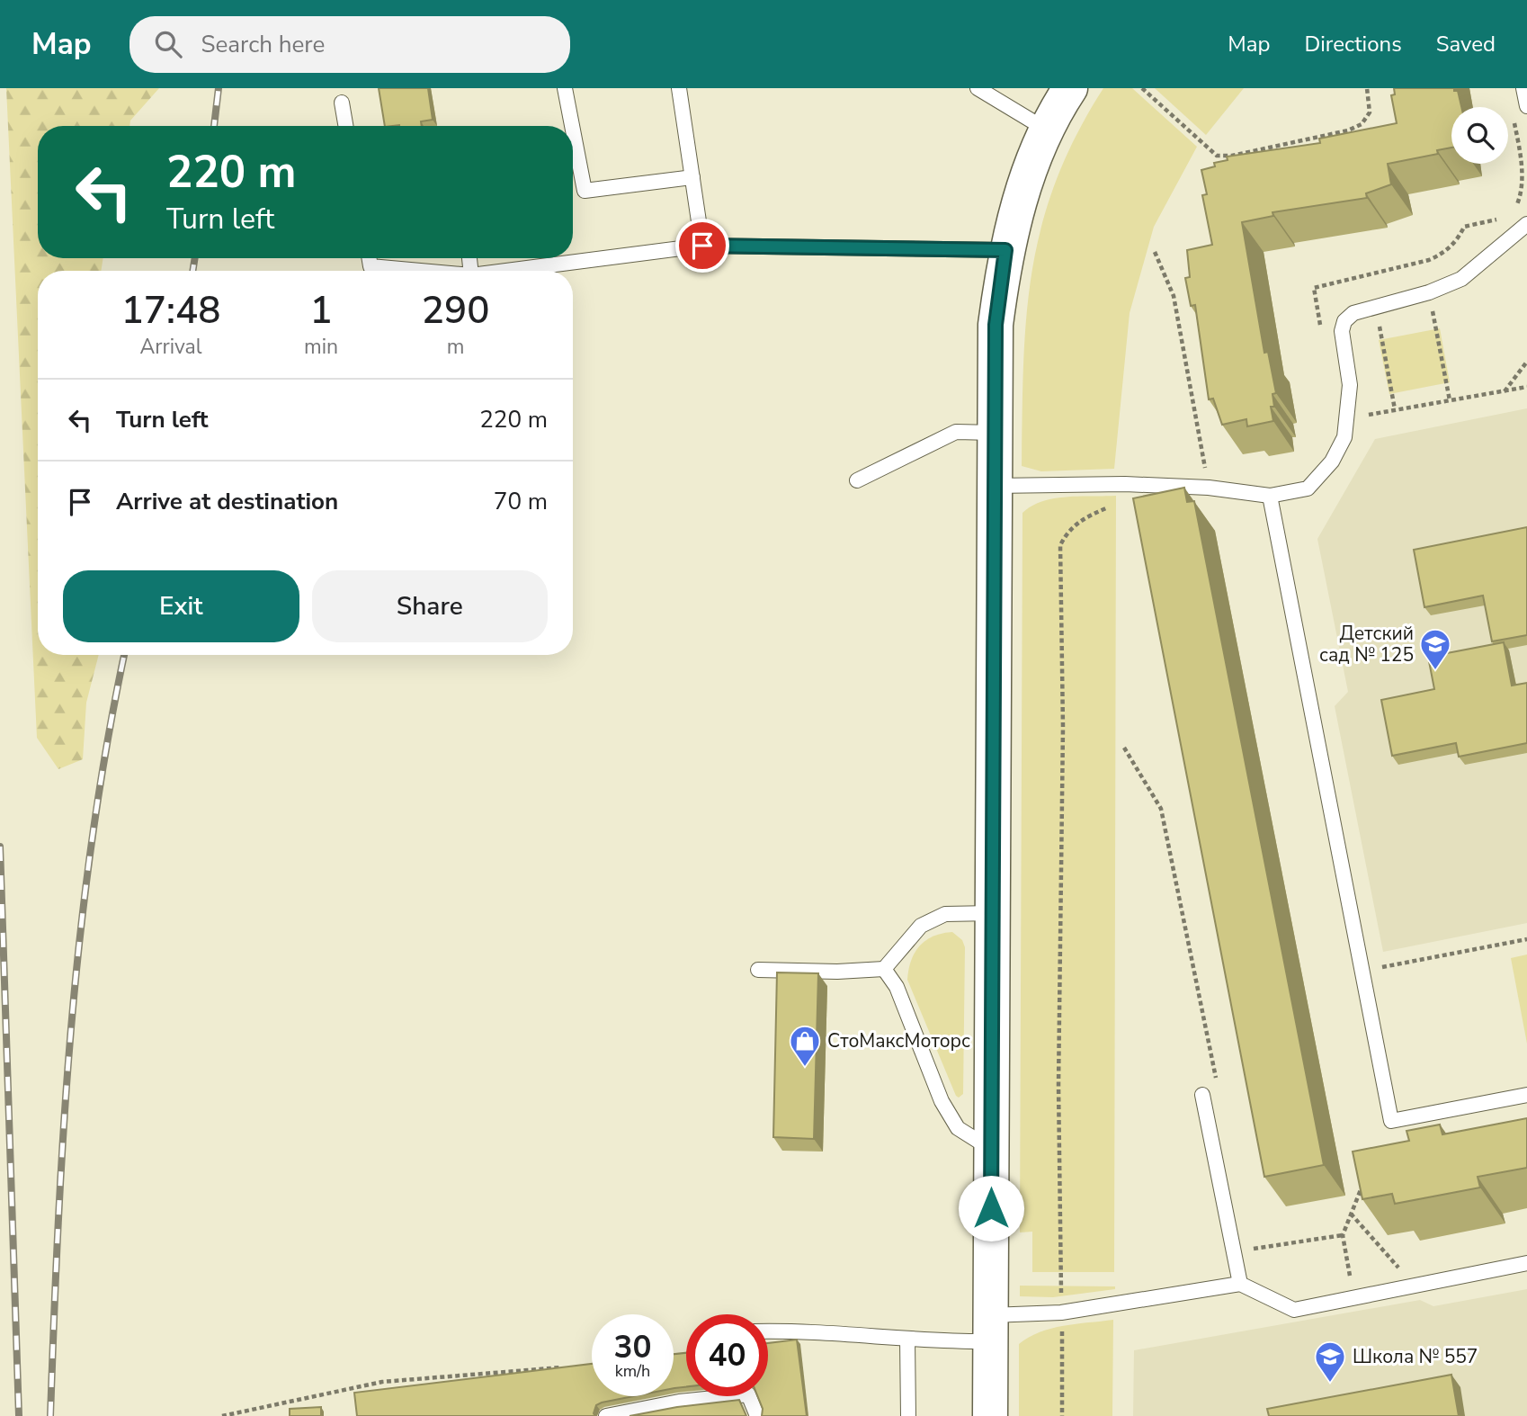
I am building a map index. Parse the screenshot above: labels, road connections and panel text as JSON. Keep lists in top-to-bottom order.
{
  "places": {
    "school or university": ["Детский сад № 125", "Школа № 557"],
    "shop": ["СтоМаксМоторс"]
  },
  "page": {
    "header": "Map",
    "search": "Search here",
    "nav": ["Map", "Directions", "Saved"],
    "turn": ["220 m", "Turn left"],
    "eta": [
      "17:48",
      "Arrival",
      "1",
      "min",
      "290",
      "m"
    ],
    "list": [
      {
        "name": "Turn left",
        "value": "220 m"
      },
      {
        "name": "Arrive at destination",
        "value": "70 m"
      }
    ],
    "buttons": ["Exit", "Share"],
    "speed": "30 km/h",
    "limit": "40"
  }
}
